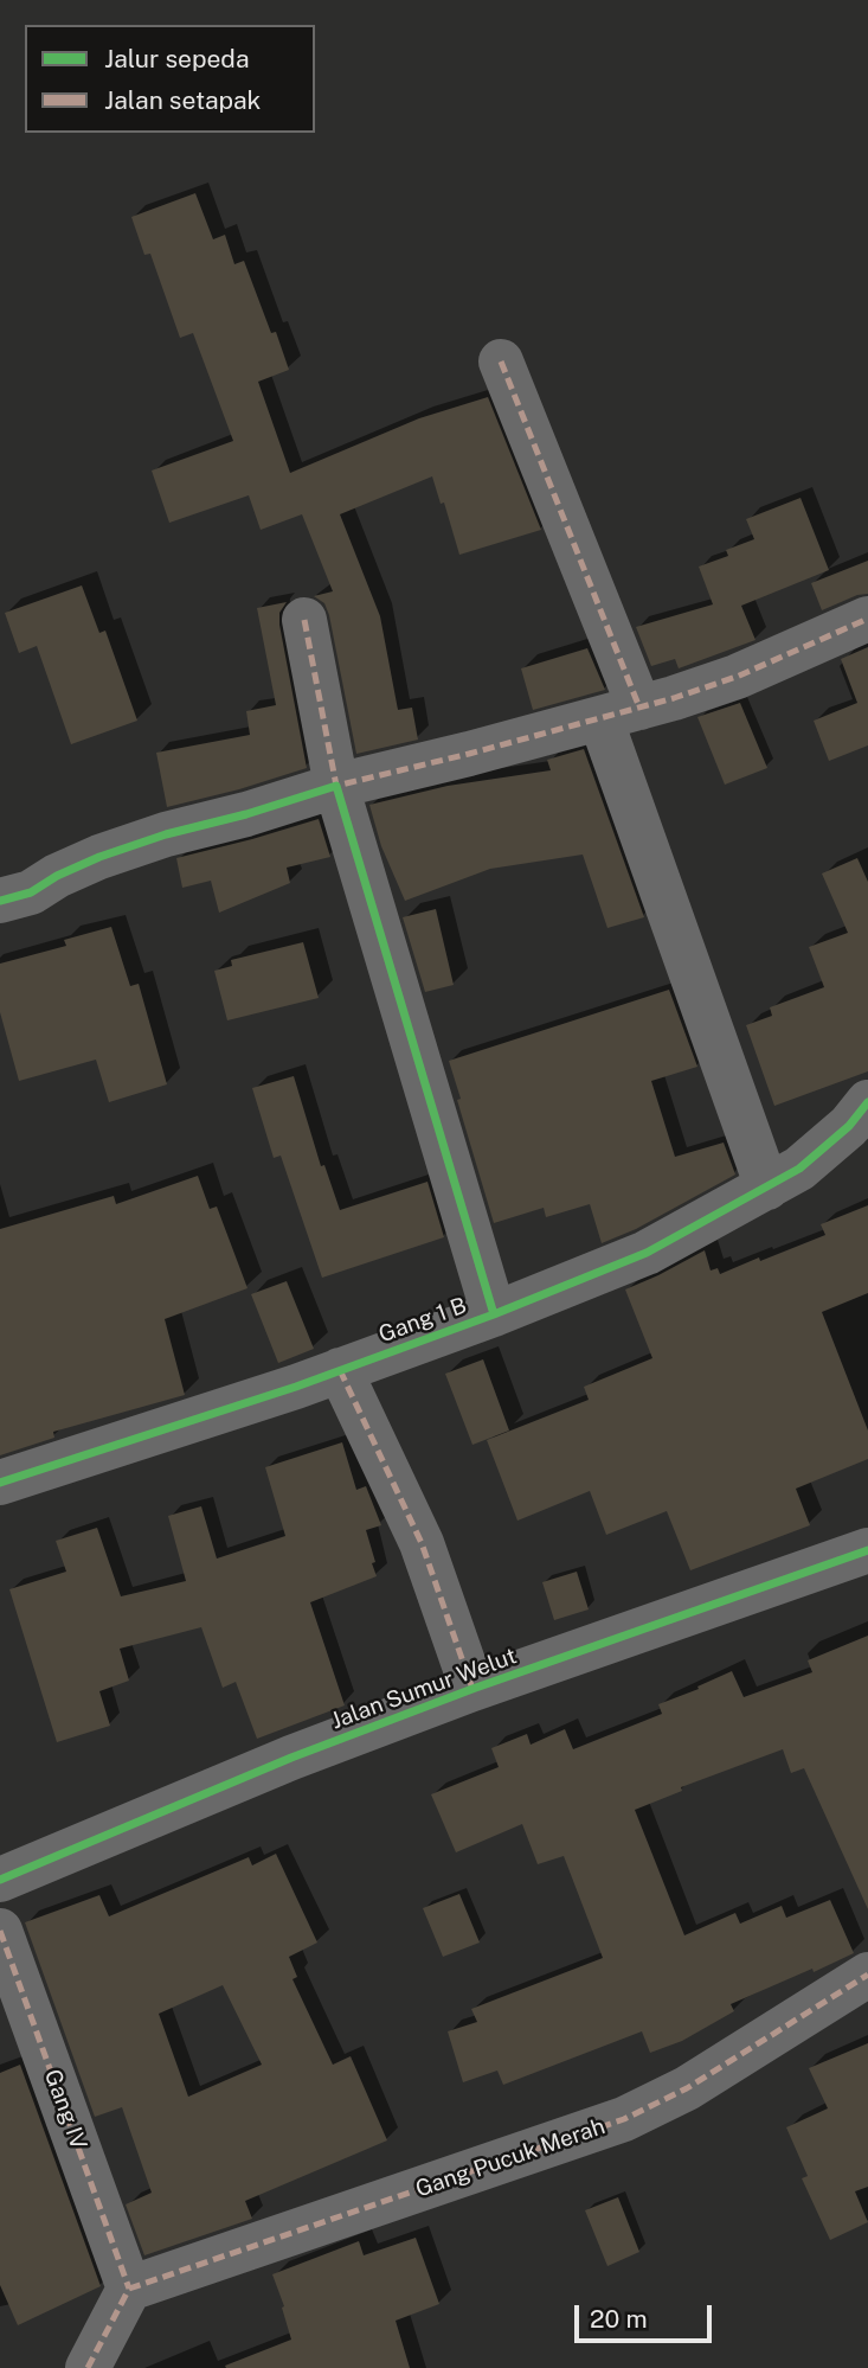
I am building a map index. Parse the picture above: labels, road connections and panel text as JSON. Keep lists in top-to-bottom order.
{
  "streets": {
    "street": [
      "Gang 1 B",
      "Jalan Sumur Welut",
      "Gang IV",
      "Gang Pucuk Merah"
    ]
  },
  "crossings": [
    ["Gang IV", "Gang Pucuk Merah"]
  ],
  "legend": ["Jalur sepeda", "Jalan setapak"],
  "scale_bar": "20 m"
}
